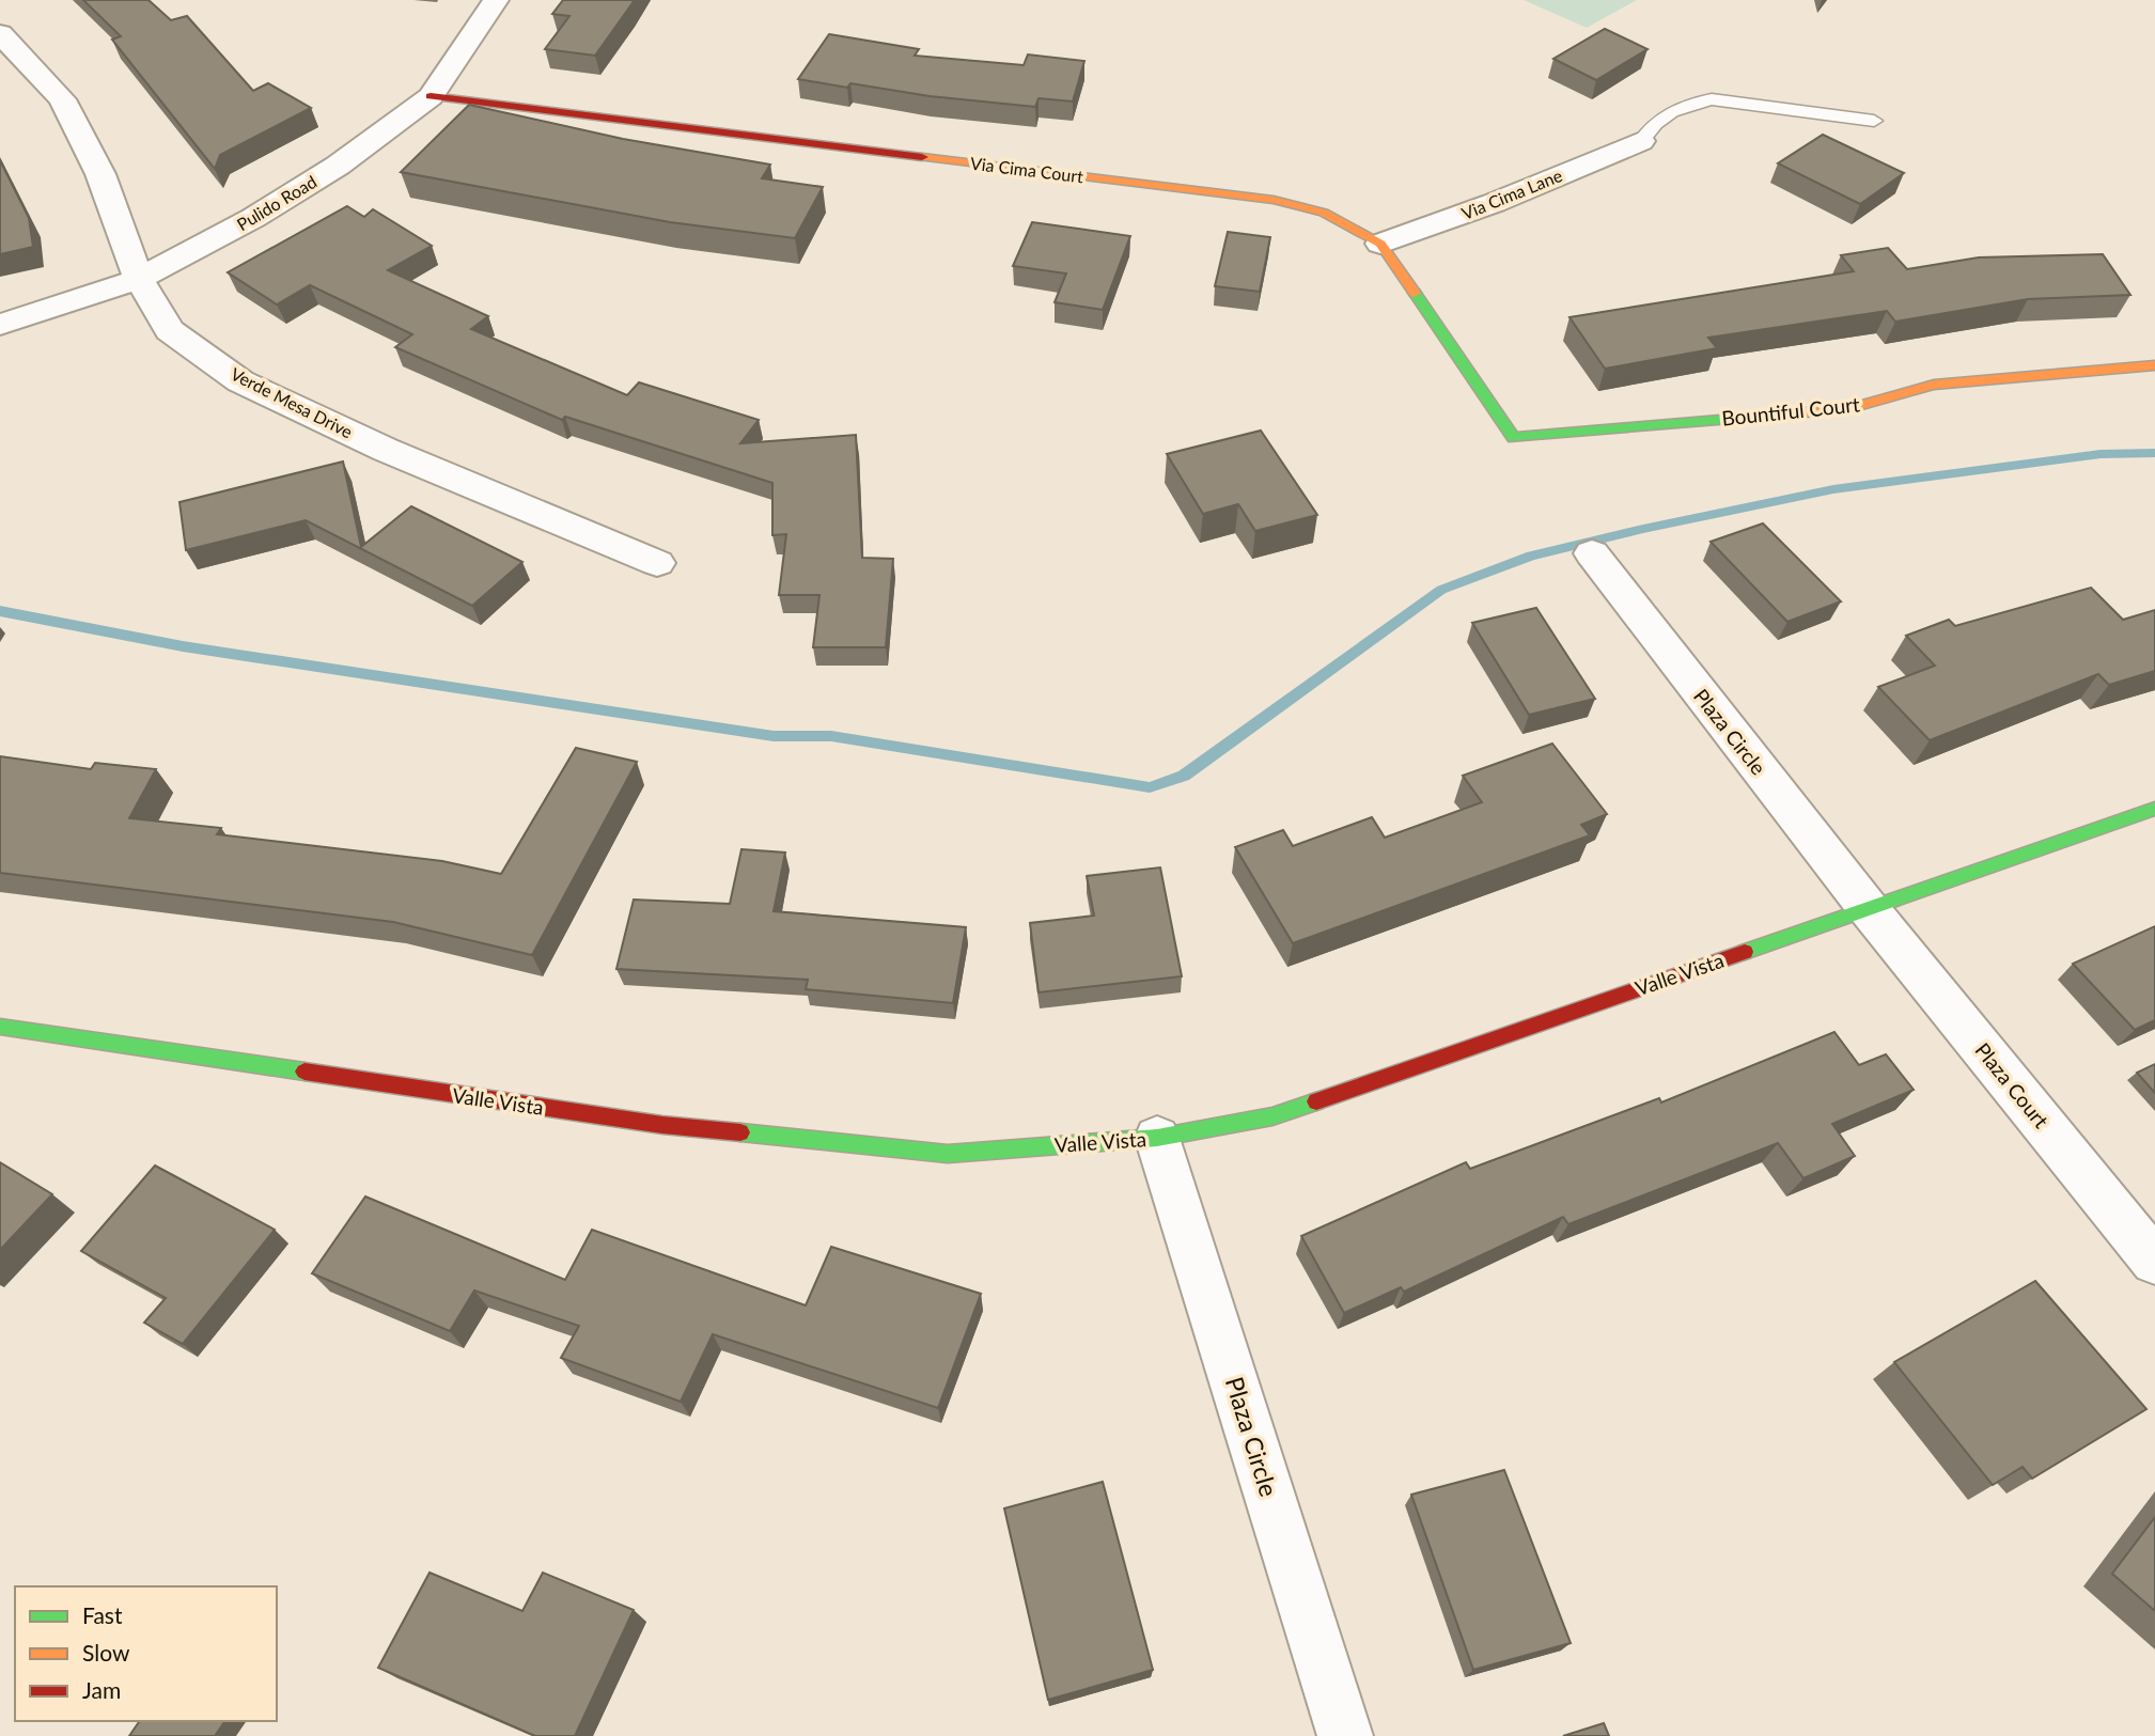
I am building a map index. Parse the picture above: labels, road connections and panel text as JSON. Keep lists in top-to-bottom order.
{
  "streets": {
    "street": [
      "Via Cima Court",
      "Via Cima Lane",
      "Pulido Road",
      "Verde Mesa Drive",
      "Bountiful Court",
      "Plaza Circle",
      "Valle Vista",
      "Plaza Court"
    ]
  },
  "crossings": [
    ["Via Cima Court", "Via Cima Lane"],
    ["Via Cima Court", "Pulido Road"],
    ["Via Cima Court", "Bountiful Court"],
    ["Pulido Road", "Verde Mesa Drive"],
    ["Plaza Circle", "Valle Vista"],
    ["Plaza Circle", "Plaza Court"],
    ["Valle Vista", "Plaza Court"]
  ],
  "legend": ["Fast", "Slow", "Jam"]
}
